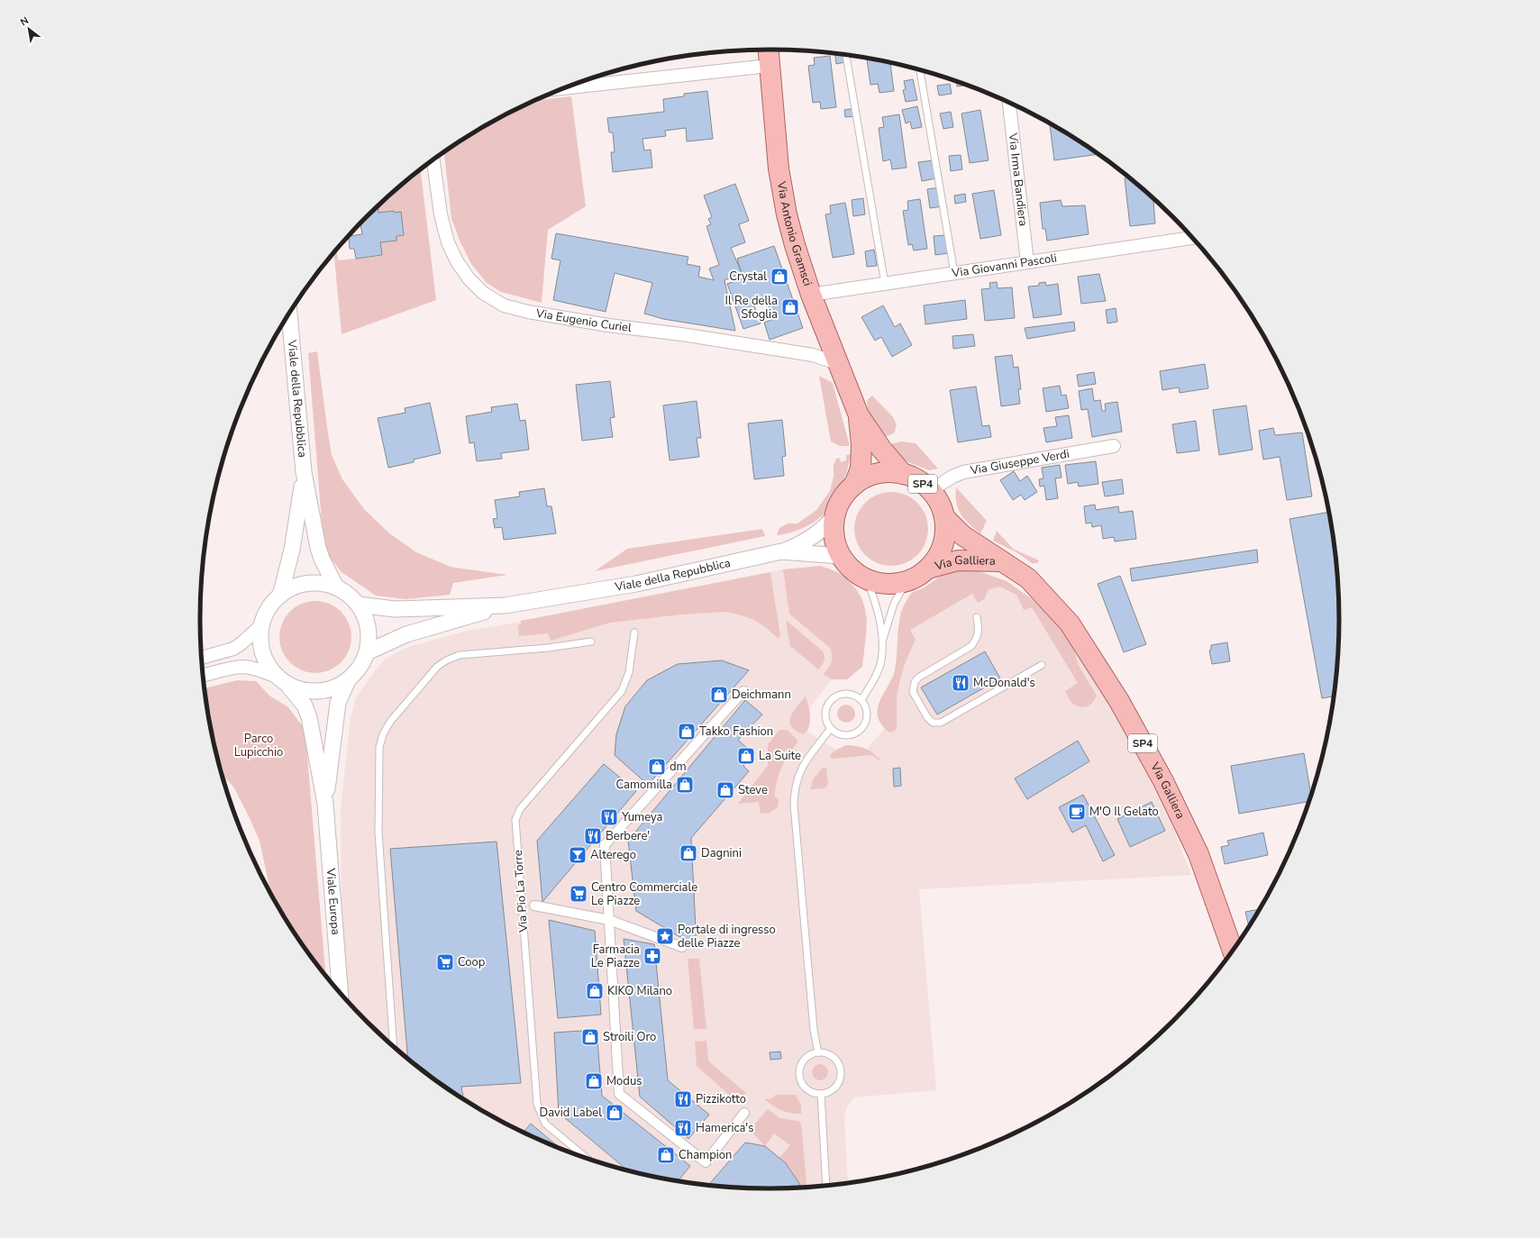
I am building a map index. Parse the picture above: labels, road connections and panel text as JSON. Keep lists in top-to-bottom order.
{
  "streets": {
    "main road": ["Via Antonio Gramsci", "SP4", "Via Galliera"],
    "street": [
      "Via Irma Bandiera",
      "Via Giovanni Pascoli",
      "Via Eugenio Curiel",
      "Viale della Repubblica",
      "Via Giuseppe Verdi",
      "Viale Europa"
    ],
    "lane": ["Via Pio La Torre"]
  },
  "crossings": [
    ["Via Irma Bandiera", "Via Giovanni Pascoli"],
    ["Via Antonio Gramsci", "Via Giovanni Pascoli"],
    ["Via Antonio Gramsci", "Via Eugenio Curiel"],
    ["Via Antonio Gramsci", "Viale della Repubblica"],
    ["Via Antonio Gramsci", "Via Giuseppe Verdi"],
    ["Via Antonio Gramsci", "SP4"],
    ["Via Antonio Gramsci", "Via Galliera"],
    ["Viale della Repubblica", "Via Giuseppe Verdi"],
    ["Viale della Repubblica", "SP4"],
    ["Viale della Repubblica", "Via Galliera"],
    ["Viale della Repubblica", "Viale Europa"],
    ["Via Giuseppe Verdi", "SP4"],
    ["Via Giuseppe Verdi", "Via Galliera"],
    ["SP4", "Via Galliera"]
  ],
  "parks": ["Parco Lupicchio"],
  "places": {
    "shop": [
      "Crystal",
      "Il Re della Sfoglia",
      "Deichmann",
      "Takko Fashion",
      "La Suite",
      "dm",
      "Camomilla",
      "Steve",
      "Dagnini",
      "KIKO Milano",
      "Stroili Oro",
      "Modus",
      "David Label",
      "Champion"
    ],
    "restaurant": [
      "McDonald's",
      "Yumeya",
      "Berbere'",
      "Pizzikotto",
      "Hamerica's"
    ],
    "cafe": ["M'O Il Gelato"],
    "bar": ["Alterego"],
    "supermarket": ["Centro Commerciale Le Piazze", "Coop"],
    "place": ["Portale di ingresso delle Piazze"],
    "pharmacy": ["Farmacia Le Piazze"]
  },
  "north": "top left"
}
